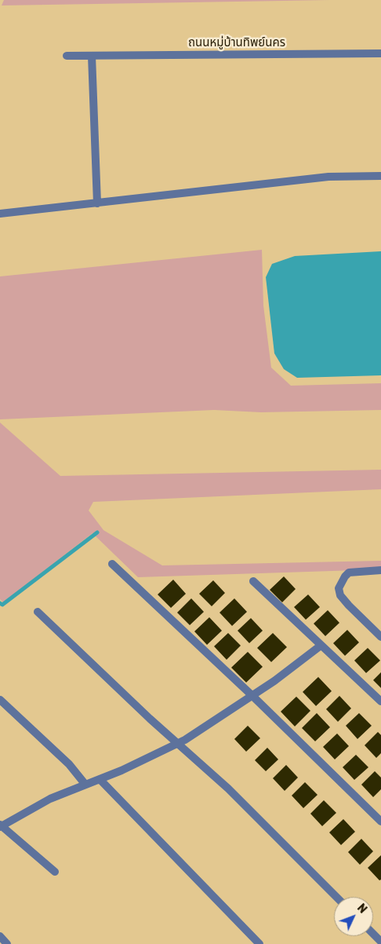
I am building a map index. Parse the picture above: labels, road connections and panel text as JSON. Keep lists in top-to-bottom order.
{
  "streets": {
    "street": ["ถนนหมู่บ้านทิพย์นคร"]
  },
  "north": "top right"
}
